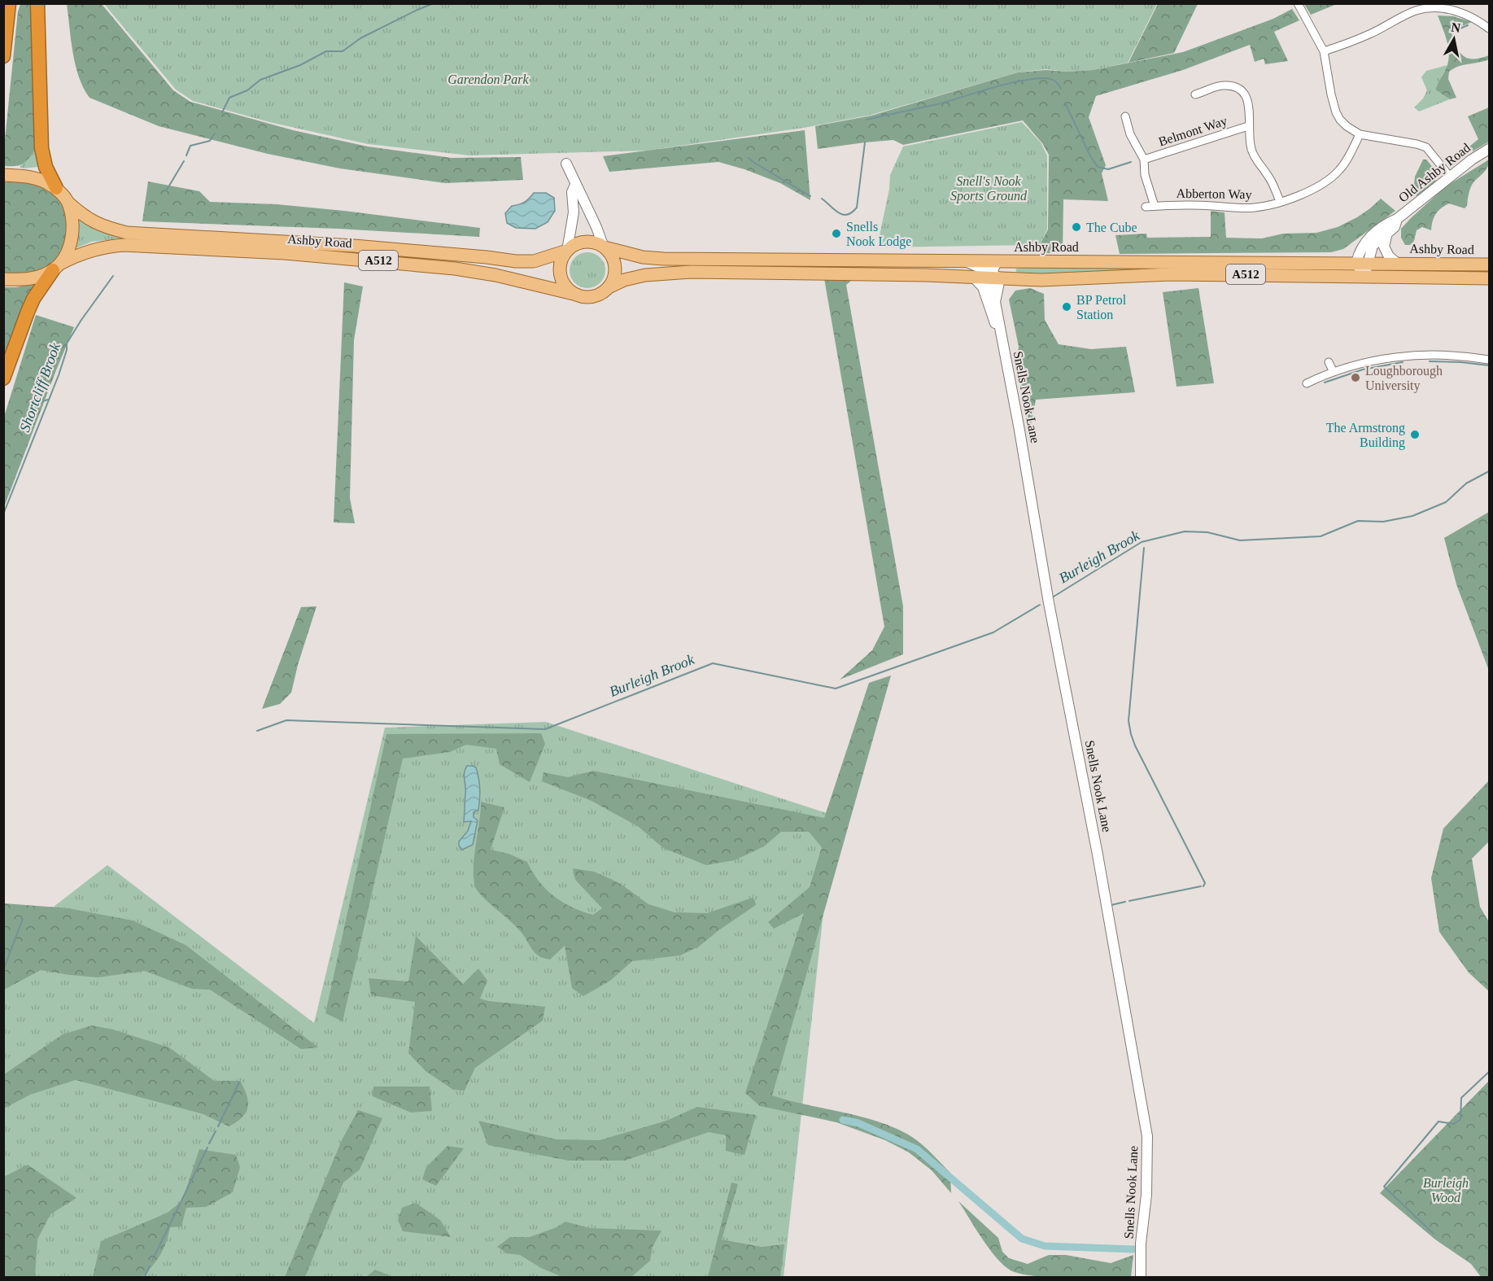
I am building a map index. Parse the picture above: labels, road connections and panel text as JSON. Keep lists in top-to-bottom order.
{
  "streets": {
    "main road": ["Ashby Road", "A512"],
    "street": [
      "Belmont Way",
      "Old Ashby Road",
      "Abberton Way",
      "Snells Nook Lane"
    ]
  },
  "crossings": [
    ["Old Ashby Road", "Ashby Road"],
    ["Ashby Road", "A512"],
    ["Ashby Road", "Snells Nook Lane"],
    ["A512", "Snells Nook Lane"]
  ],
  "water": ["Shortcliff Brook", "Burleigh Brook"],
  "parks": ["Garendon Park", "Snell's Nook Sports Ground", "Burleigh Wood"],
  "places": [
    "The Cube",
    "Snells Nook Lodge",
    "BP Petrol Station",
    "Loughborough University",
    "The Armstrong Building"
  ],
  "north": "top"
}
